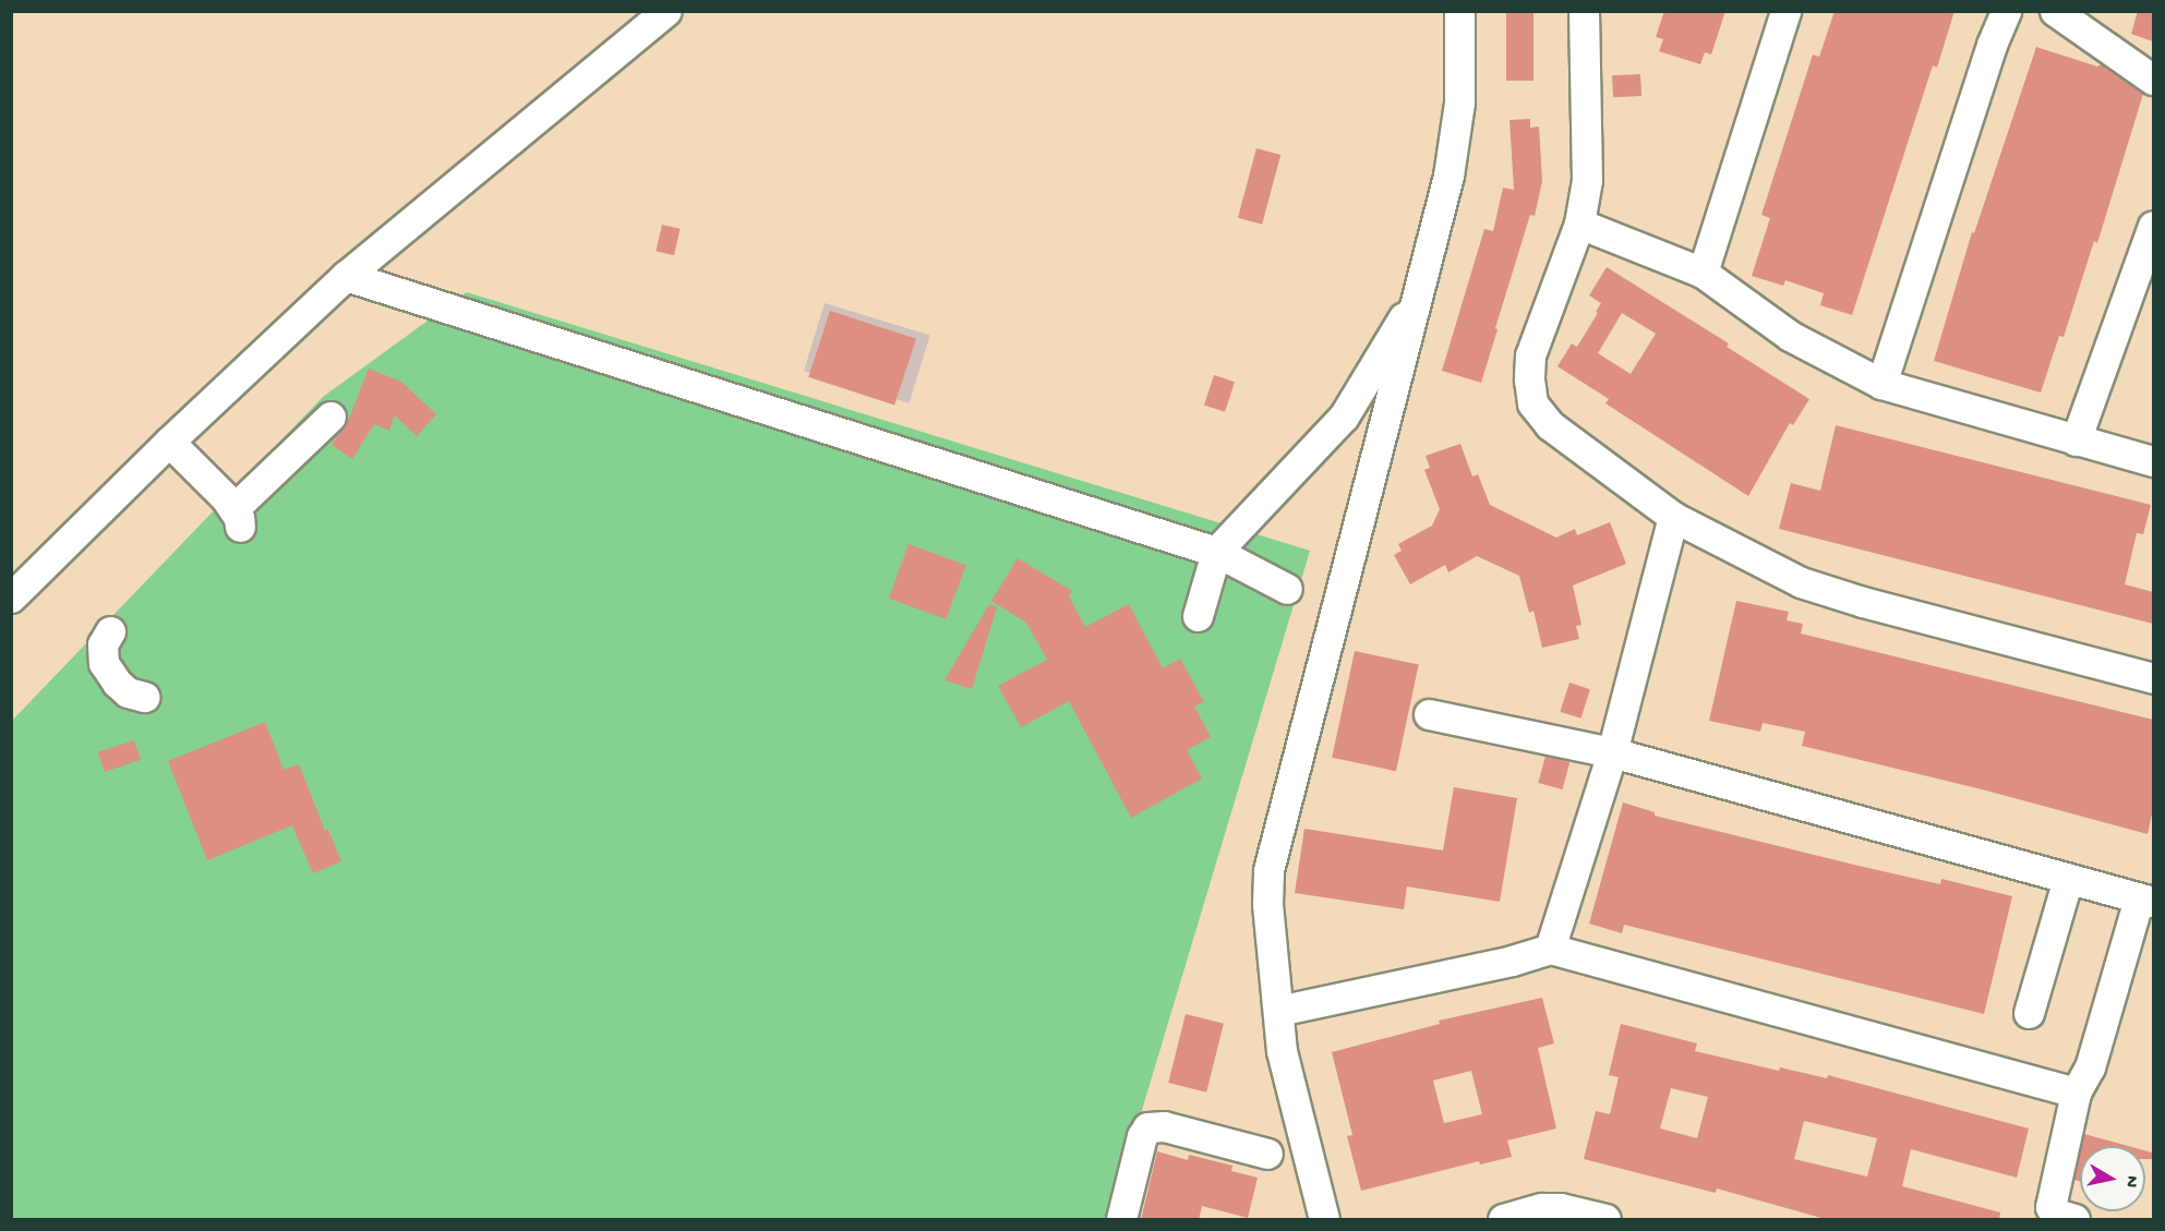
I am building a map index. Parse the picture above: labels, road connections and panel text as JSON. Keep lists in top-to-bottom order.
{
  "north": "right"
}
